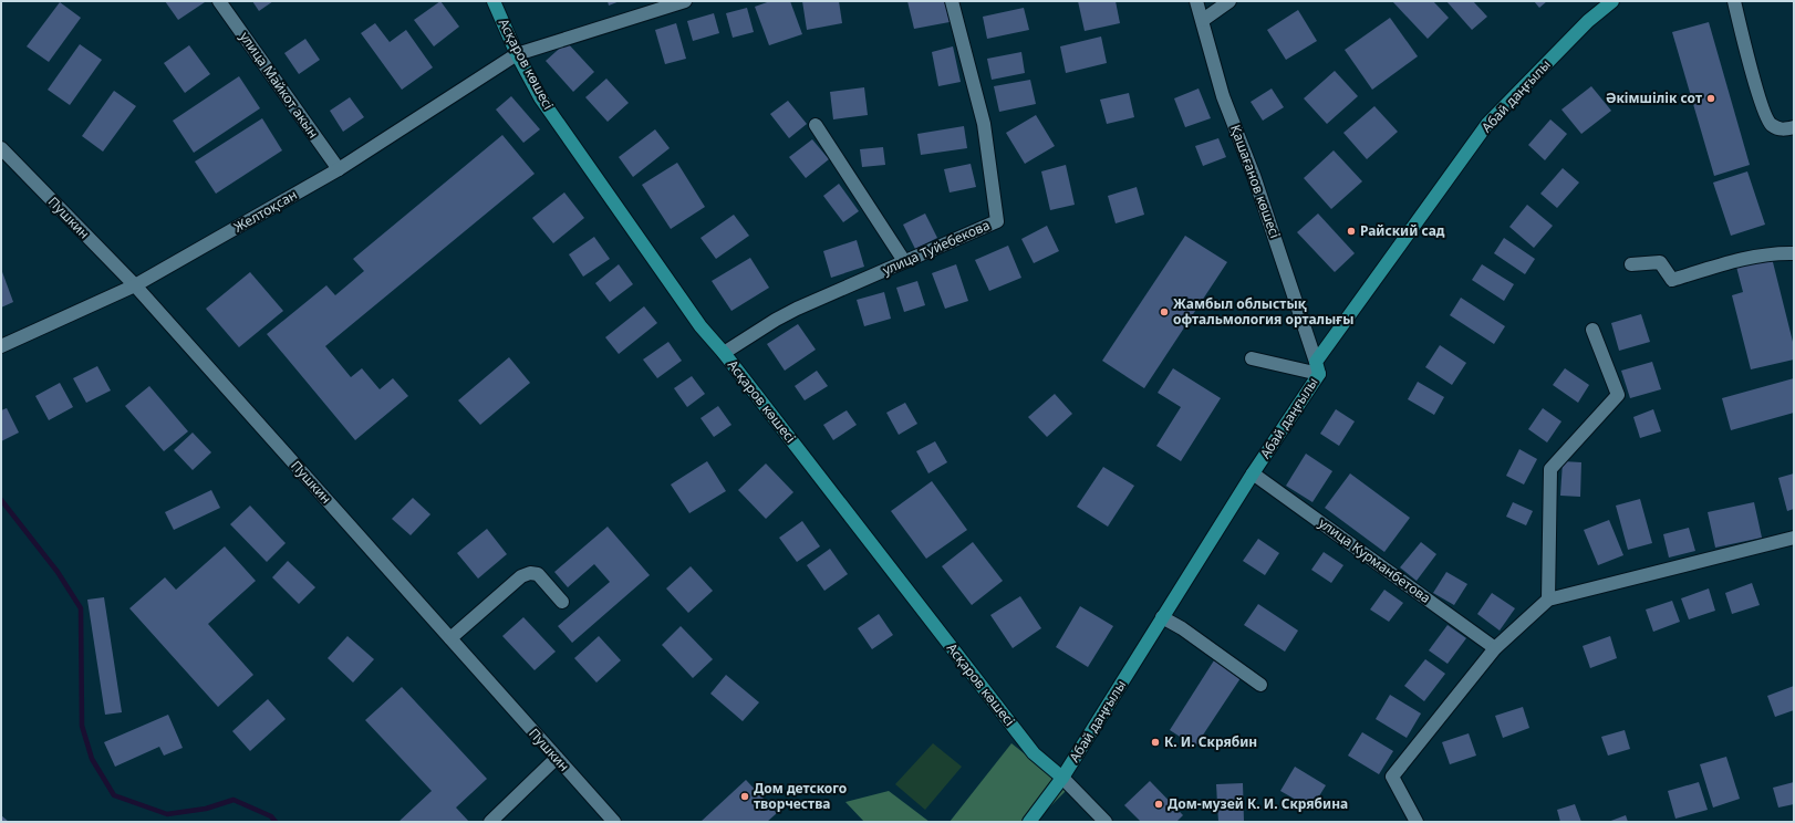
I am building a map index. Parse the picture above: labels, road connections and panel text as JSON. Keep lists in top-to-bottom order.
{
  "streets": {
    "main road": ["Асқаров көшесі", "Абай даңғылы"],
    "street": [
      "улица Майкот акын",
      "Қашағанов көшесі",
      "Желтоқсан",
      "Пушкин",
      "улица Туйебекова",
      "улица Курманбетова"
    ]
  },
  "crossings": [
    ["Асқаров көшесі", "Абай даңғылы"],
    ["Асқаров көшесі", "Желтоқсан"],
    ["Асқаров көшесі", "улица Туйебекова"],
    ["улица Майкот акын", "Желтоқсан"],
    ["Абай даңғылы", "Қашағанов көшесі"],
    ["Абай даңғылы", "улица Курманбетова"],
    ["Желтоқсан", "Пушкин"]
  ],
  "places": [
    "Әкімшілік сот",
    "Райский сад",
    "Жамбыл облыстық офтальмология орталығы",
    "К. И. Скрябин",
    "Дом детского творчества",
    "Дом-музей К. И. Скрябина"
  ]
}
